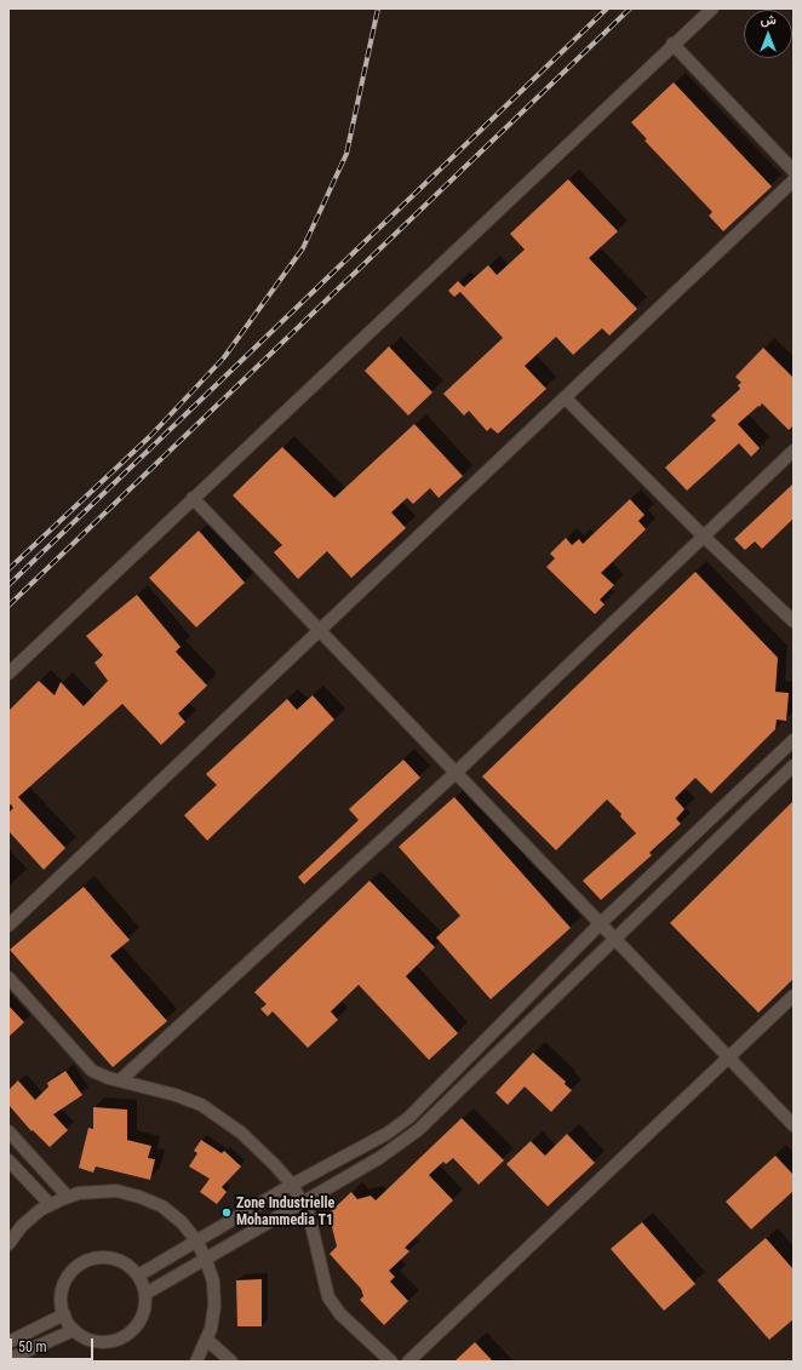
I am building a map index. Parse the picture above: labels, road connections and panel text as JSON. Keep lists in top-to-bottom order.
{
  "places": ["Zone Industrielle Mohammedia T1"],
  "scale_bar": "50 m",
  "north": "top"
}
